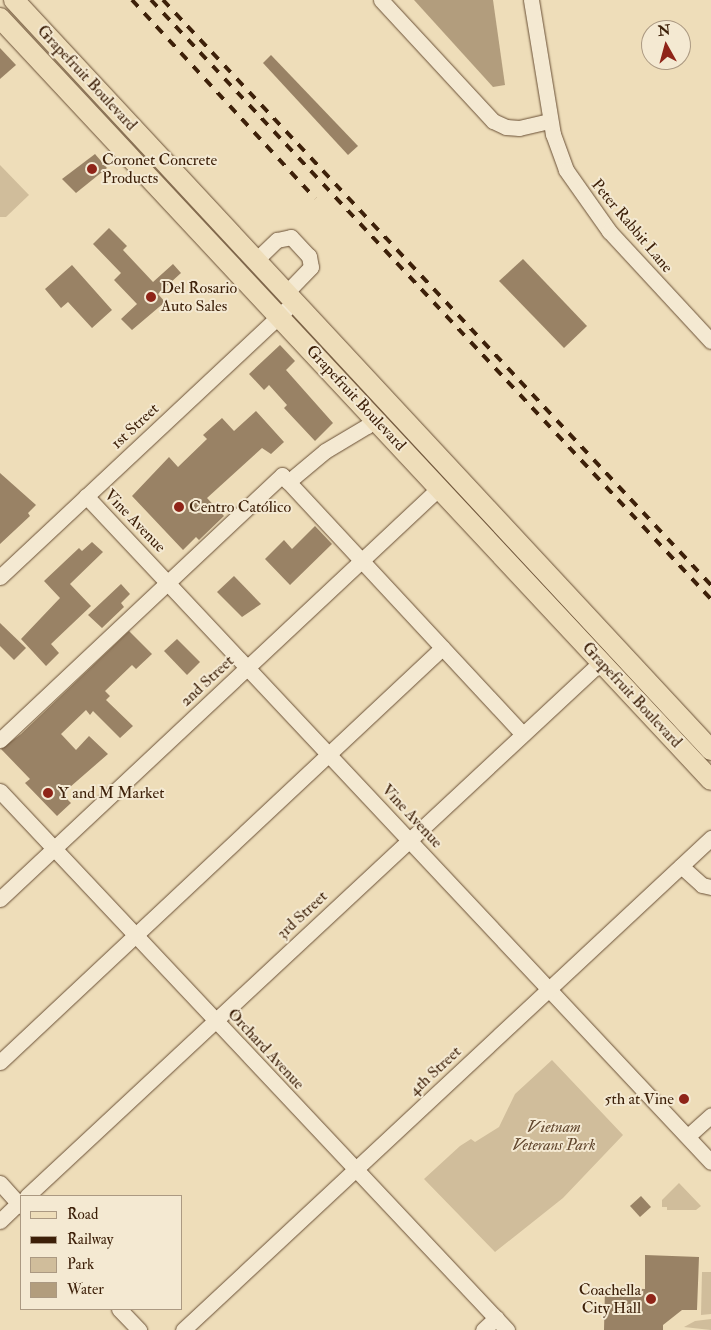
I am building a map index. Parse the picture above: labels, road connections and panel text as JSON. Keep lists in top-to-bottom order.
{
  "streets": {
    "main road": ["Grapefruit Boulevard"],
    "street": [
      "Peter Rabbit Lane",
      "1st Street",
      "Vine Avenue",
      "2nd Street",
      "3rd Street",
      "Orchard Avenue",
      "4th Street"
    ]
  },
  "crossings": [
    ["Grapefruit Boulevard", "1st Street"],
    ["Grapefruit Boulevard", "2nd Street"],
    ["Grapefruit Boulevard", "3rd Street"],
    ["1st Street", "Vine Avenue"],
    ["Vine Avenue", "2nd Street"],
    ["Vine Avenue", "3rd Street"],
    ["Vine Avenue", "4th Street"],
    ["2nd Street", "Orchard Avenue"],
    ["3rd Street", "Orchard Avenue"],
    ["Orchard Avenue", "4th Street"]
  ],
  "parks": ["Vietnam Veterans Park"],
  "places": [
    "Coronet Concrete Products",
    "Del Rosario Auto Sales",
    "Centro Católico",
    "Y and M Market",
    "5th at Vine",
    "Coachella City Hall"
  ],
  "legend": [
    "Road",
    "Railway",
    "Park",
    "Water"
  ],
  "north": "top"
}
